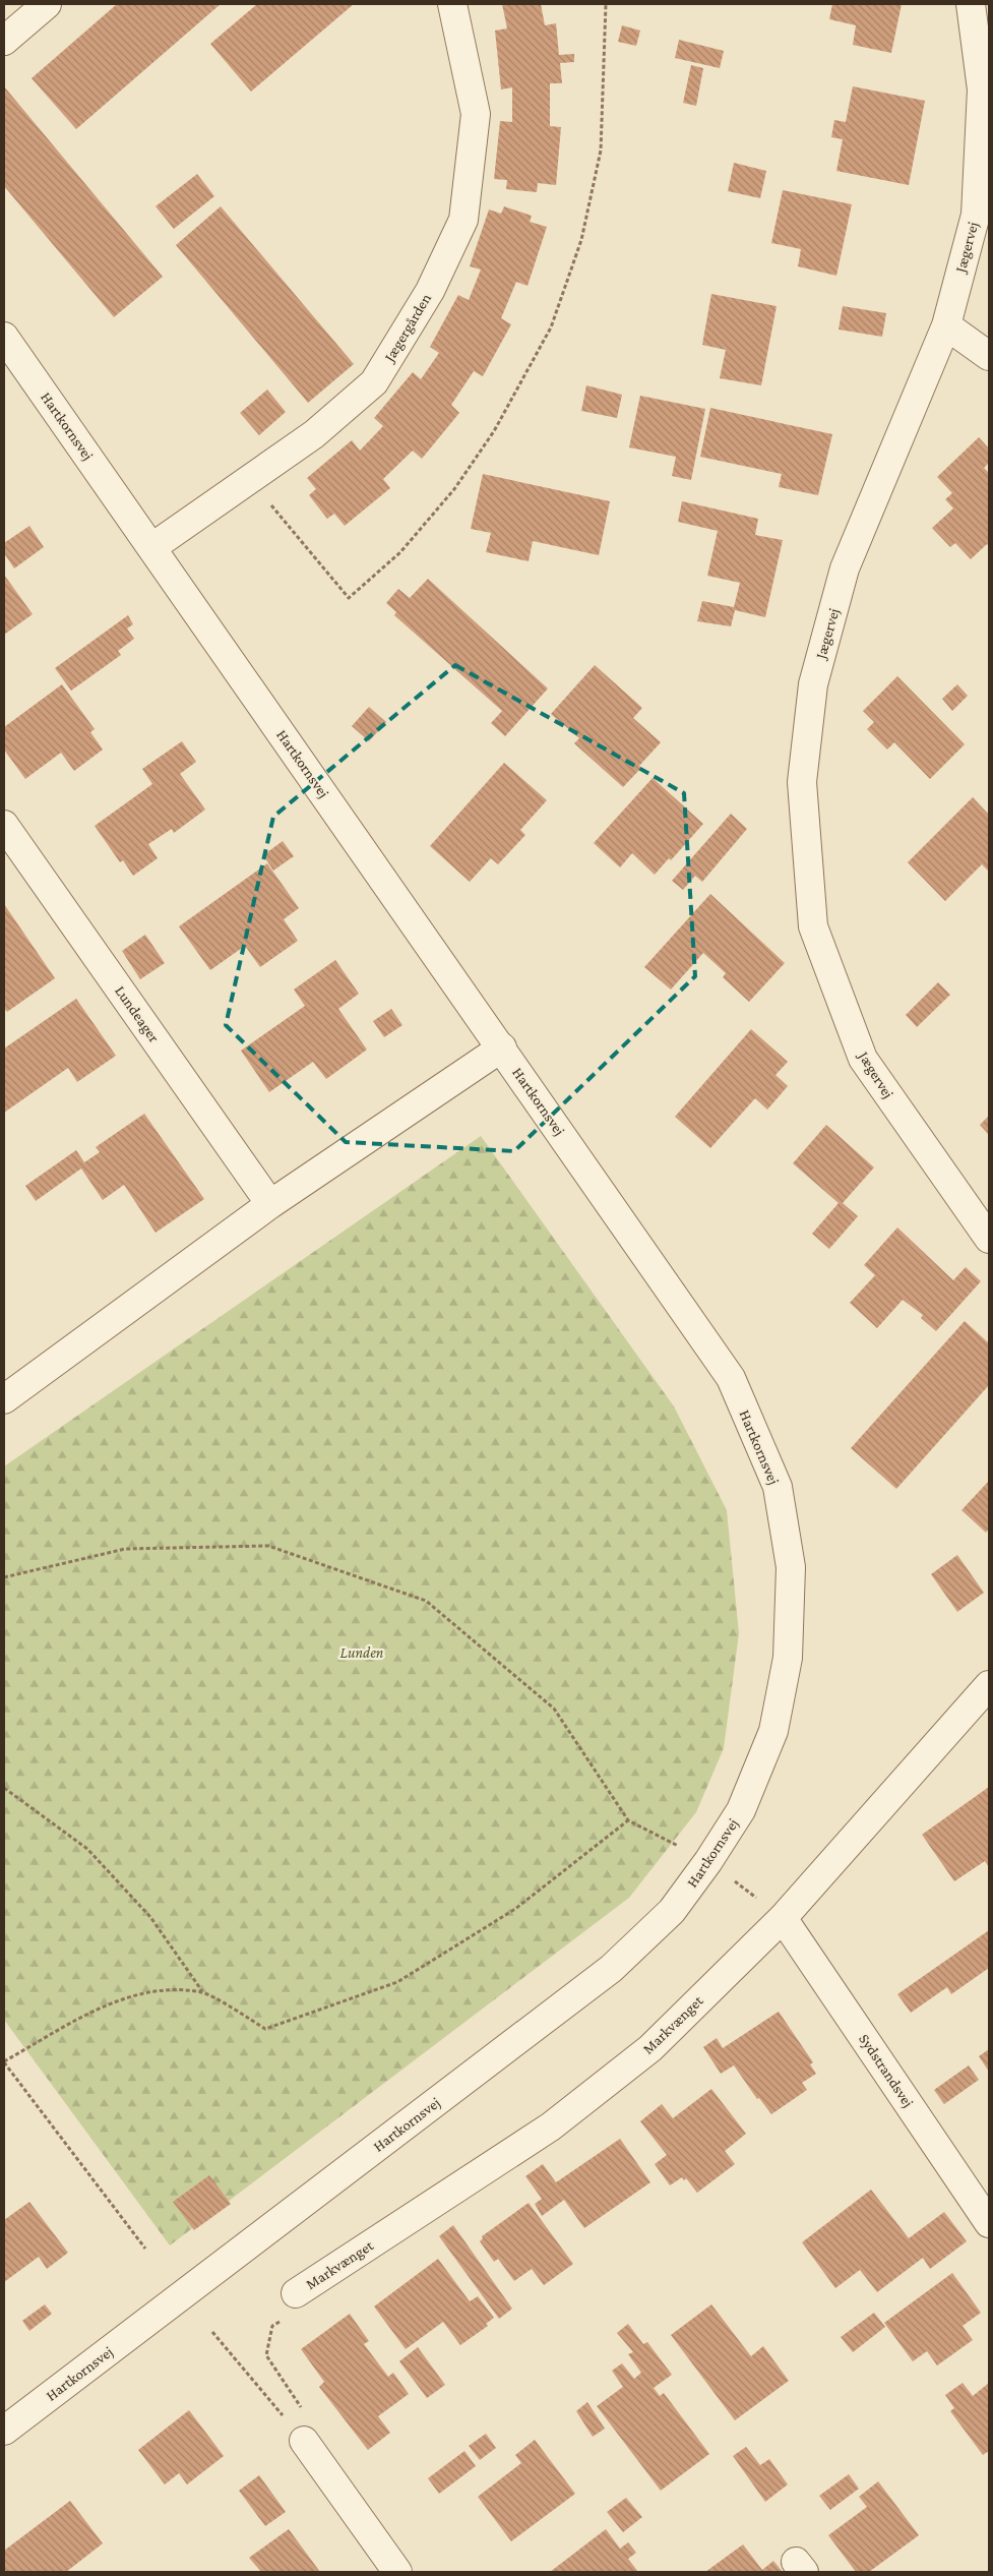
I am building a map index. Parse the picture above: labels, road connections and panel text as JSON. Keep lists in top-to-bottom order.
{
  "streets": {
    "street": [
      "Jægervej",
      "Jægergården",
      "Hartkornsvej",
      "Lundeager",
      "Markvænget",
      "Sydstrandsvej"
    ]
  },
  "crossings": [
    ["Jægergården", "Hartkornsvej"],
    ["Markvænget", "Sydstrandsvej"]
  ],
  "parks": ["Lunden"]
}
